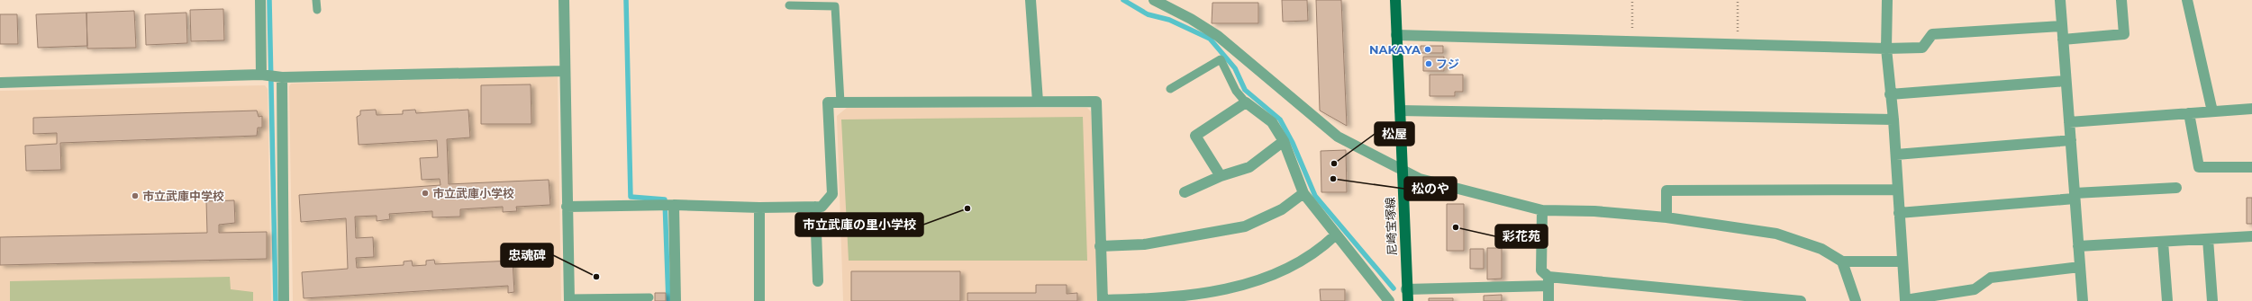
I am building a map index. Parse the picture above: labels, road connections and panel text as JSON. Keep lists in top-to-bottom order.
{
  "streets": {
    "main road": ["尼崎宝塚線"]
  },
  "places": [
    "NAKAYA",
    "フジ",
    "松屋",
    "松のや",
    "市立武庫小学校",
    "市立武庫中学校",
    "市立武庫の里小学校",
    "彩花苑",
    "忠魂碑"
  ]
}
